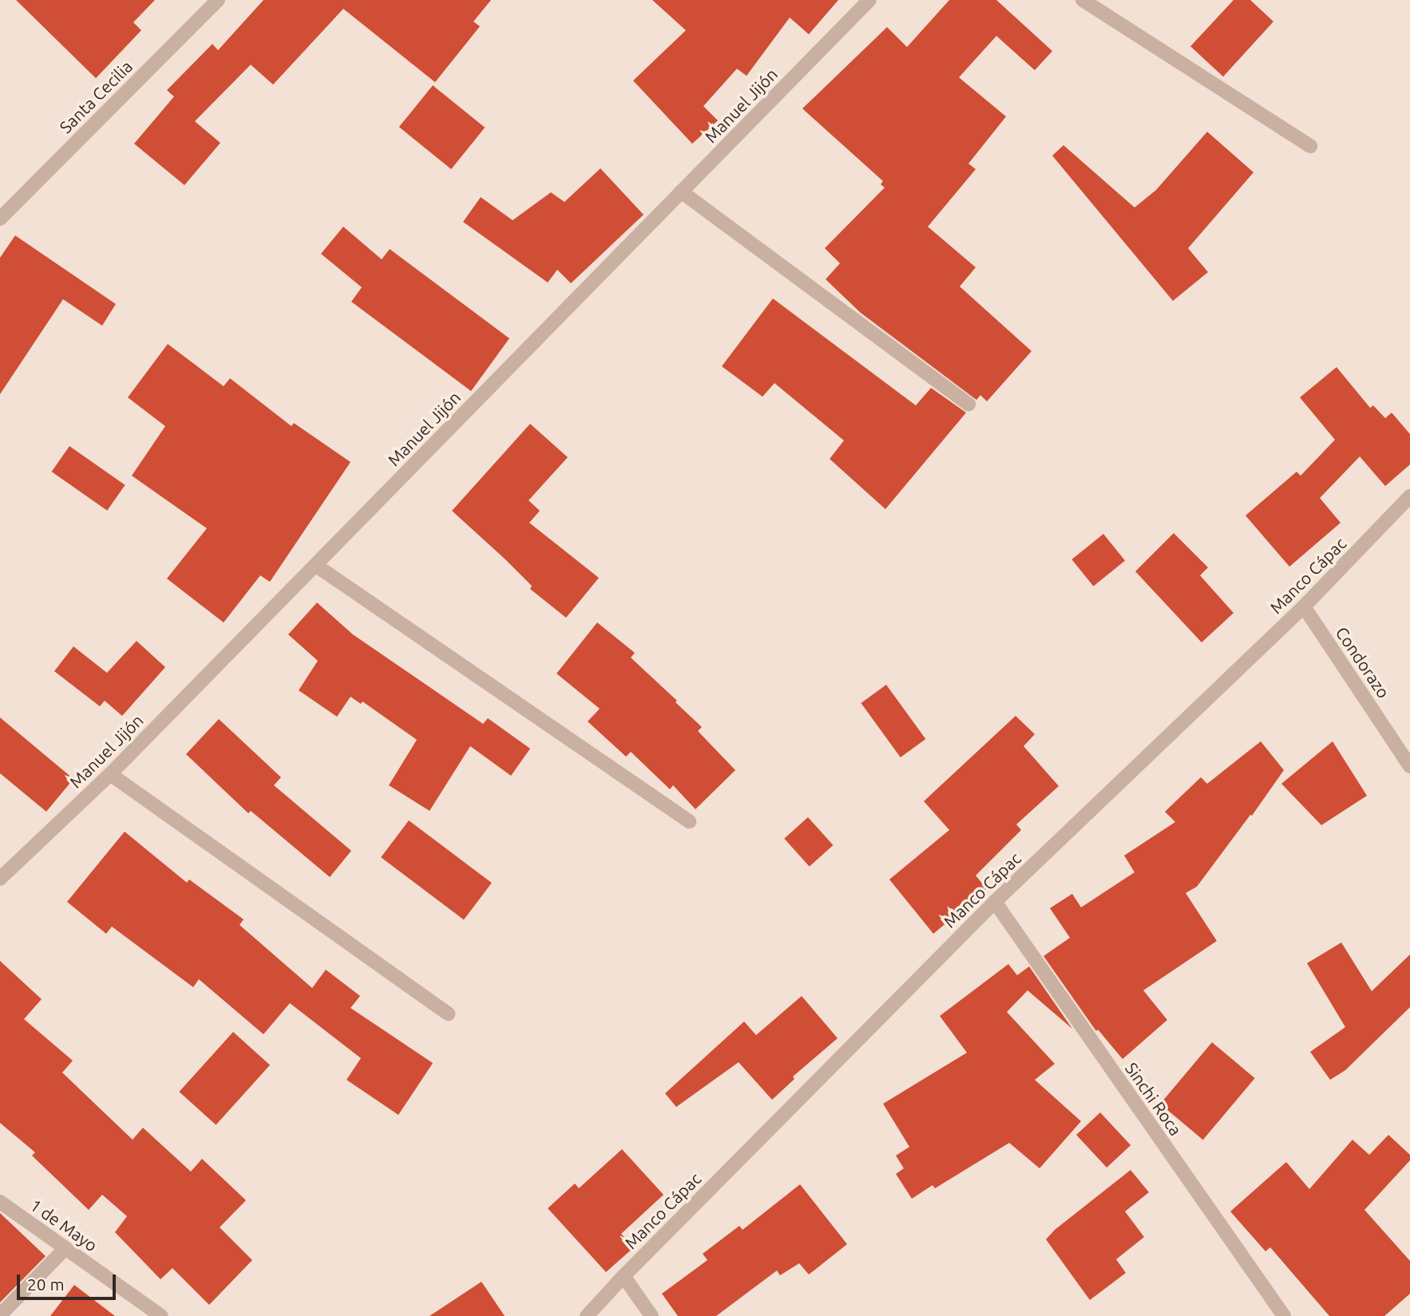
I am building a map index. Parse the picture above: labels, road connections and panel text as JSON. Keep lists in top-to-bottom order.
{
  "streets": {
    "street": [
      "Santa Cecilia",
      "Manuel Jijón",
      "Manco Cápac",
      "Condorazo",
      "Sinchi Roca",
      "1 de Mayo"
    ]
  },
  "crossings": [
    ["Manco Cápac", "Condorazo"],
    ["Manco Cápac", "Sinchi Roca"]
  ],
  "scale_bar": "20 m"
}
